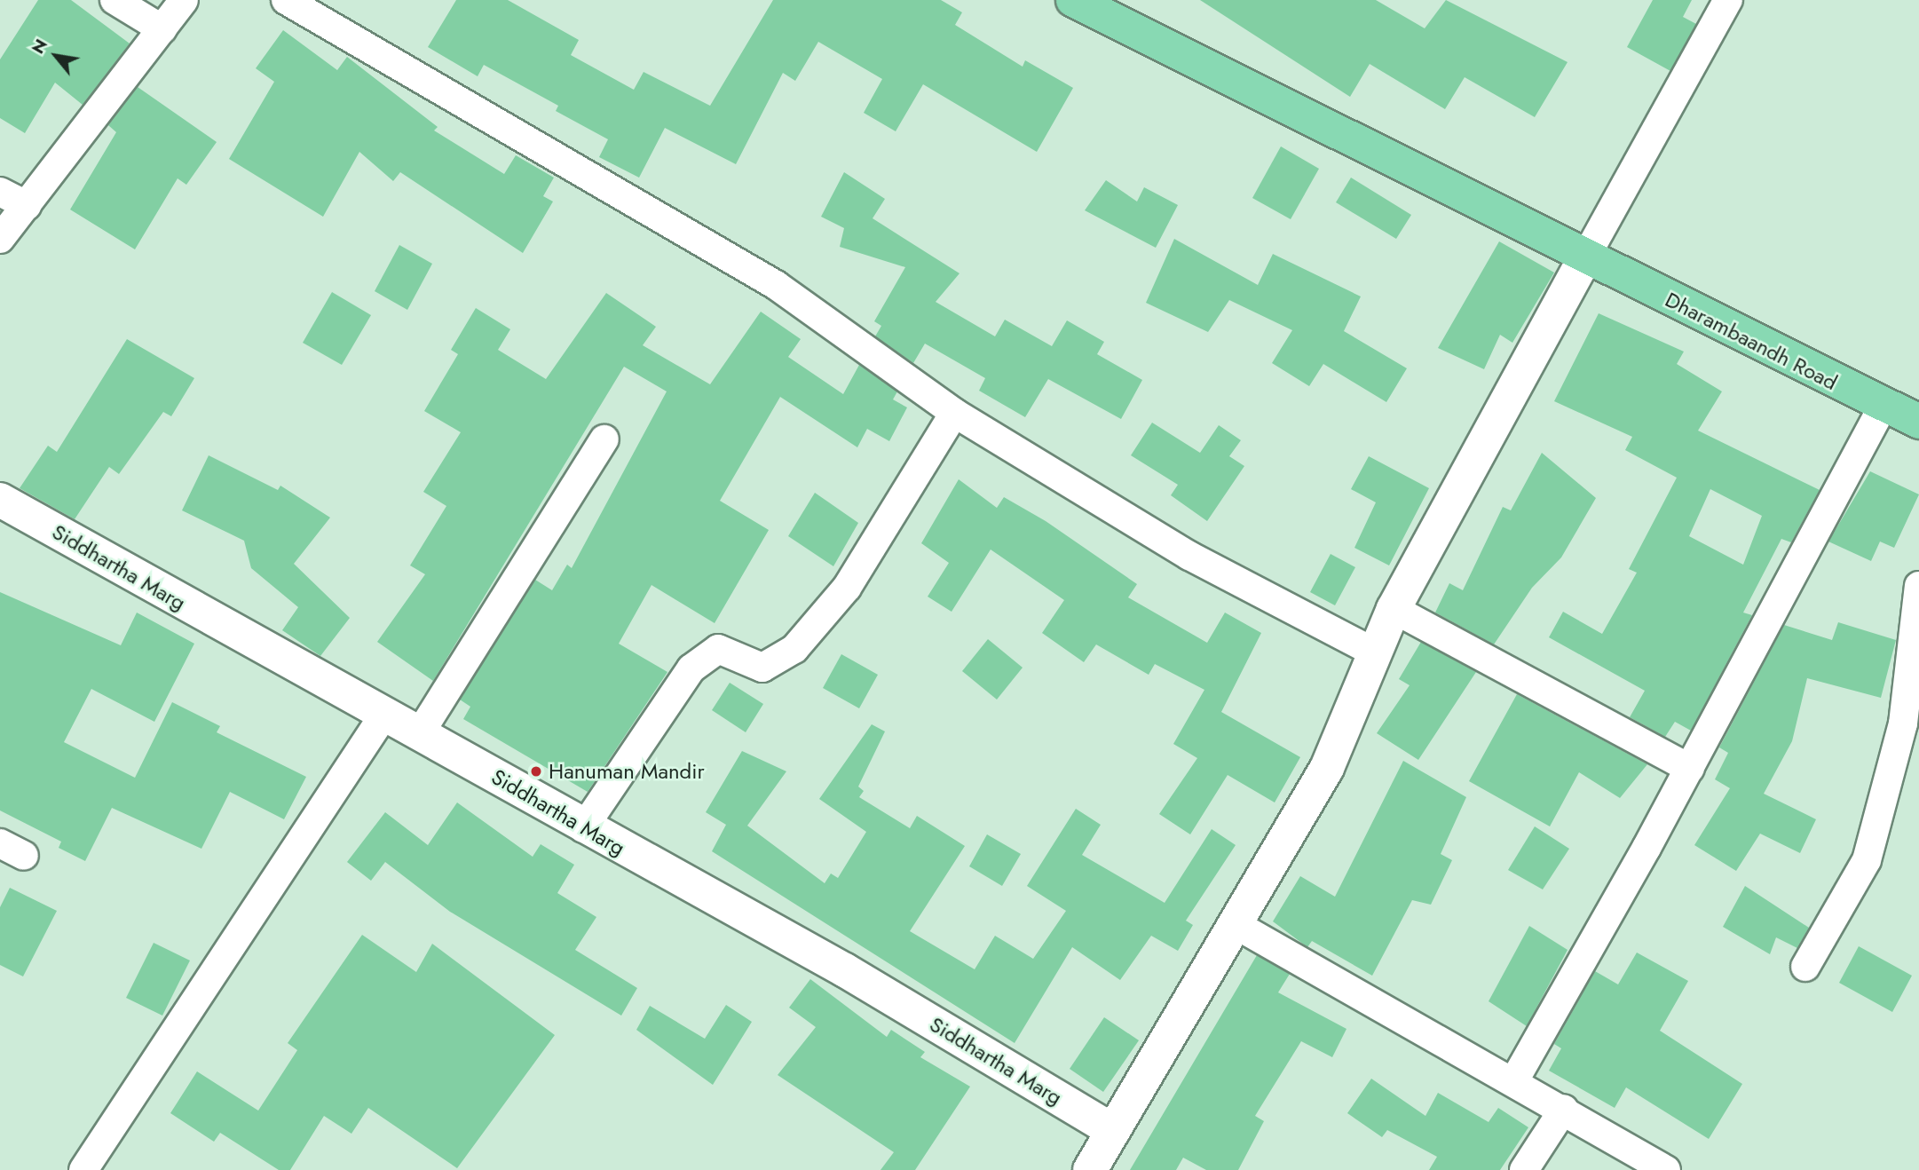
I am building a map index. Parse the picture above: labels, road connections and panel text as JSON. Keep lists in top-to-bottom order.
{
  "streets": {
    "main road": ["Dharambaandh Road"],
    "street": ["Siddhartha Marg"]
  },
  "places": ["Hanuman Mandir"],
  "north": "top left"
}
